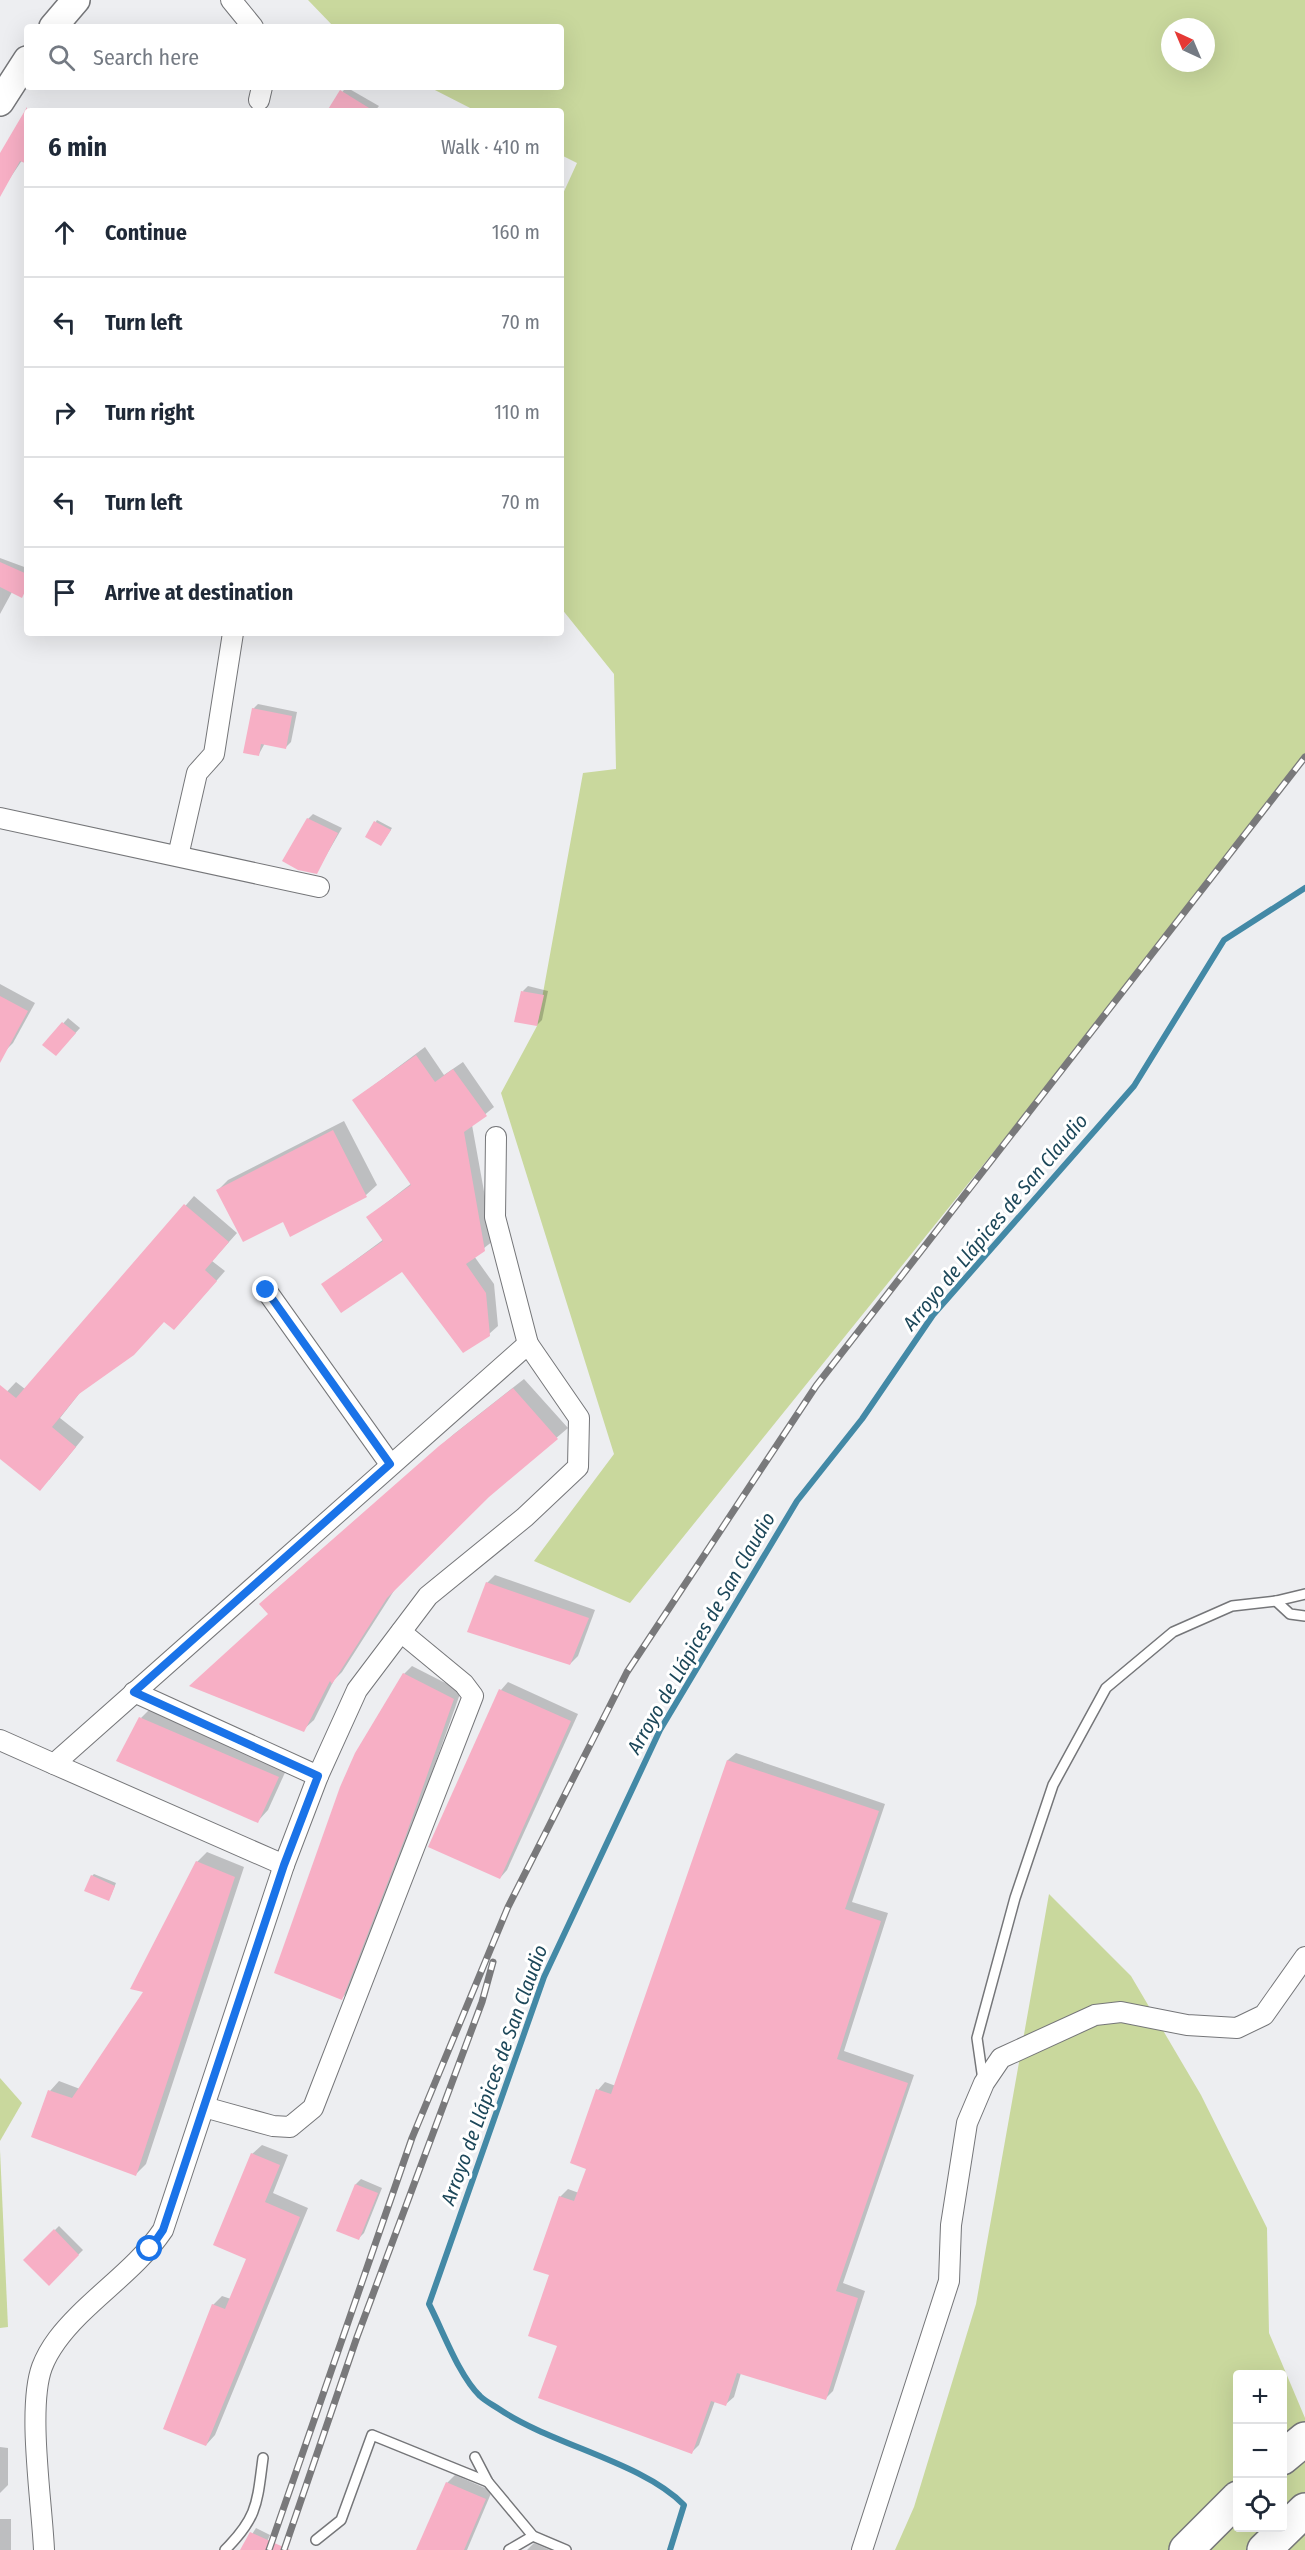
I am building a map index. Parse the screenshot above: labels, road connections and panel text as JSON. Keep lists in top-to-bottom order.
{
  "water": ["Arroyo de Llápices de San Claudio"],
  "north": "top left",
  "page": {
    "search": "Search here",
    "heading": ["6 min", "Walk · 410 m"],
    "list": [
      ["Continue", "160 m"],
      ["Turn left", "70 m"],
      ["Turn right", "110 m"],
      ["Turn left", "70 m"],
      "Arrive at destination"
    ],
    "map_buttons": ["+", "−"]
  }
}
